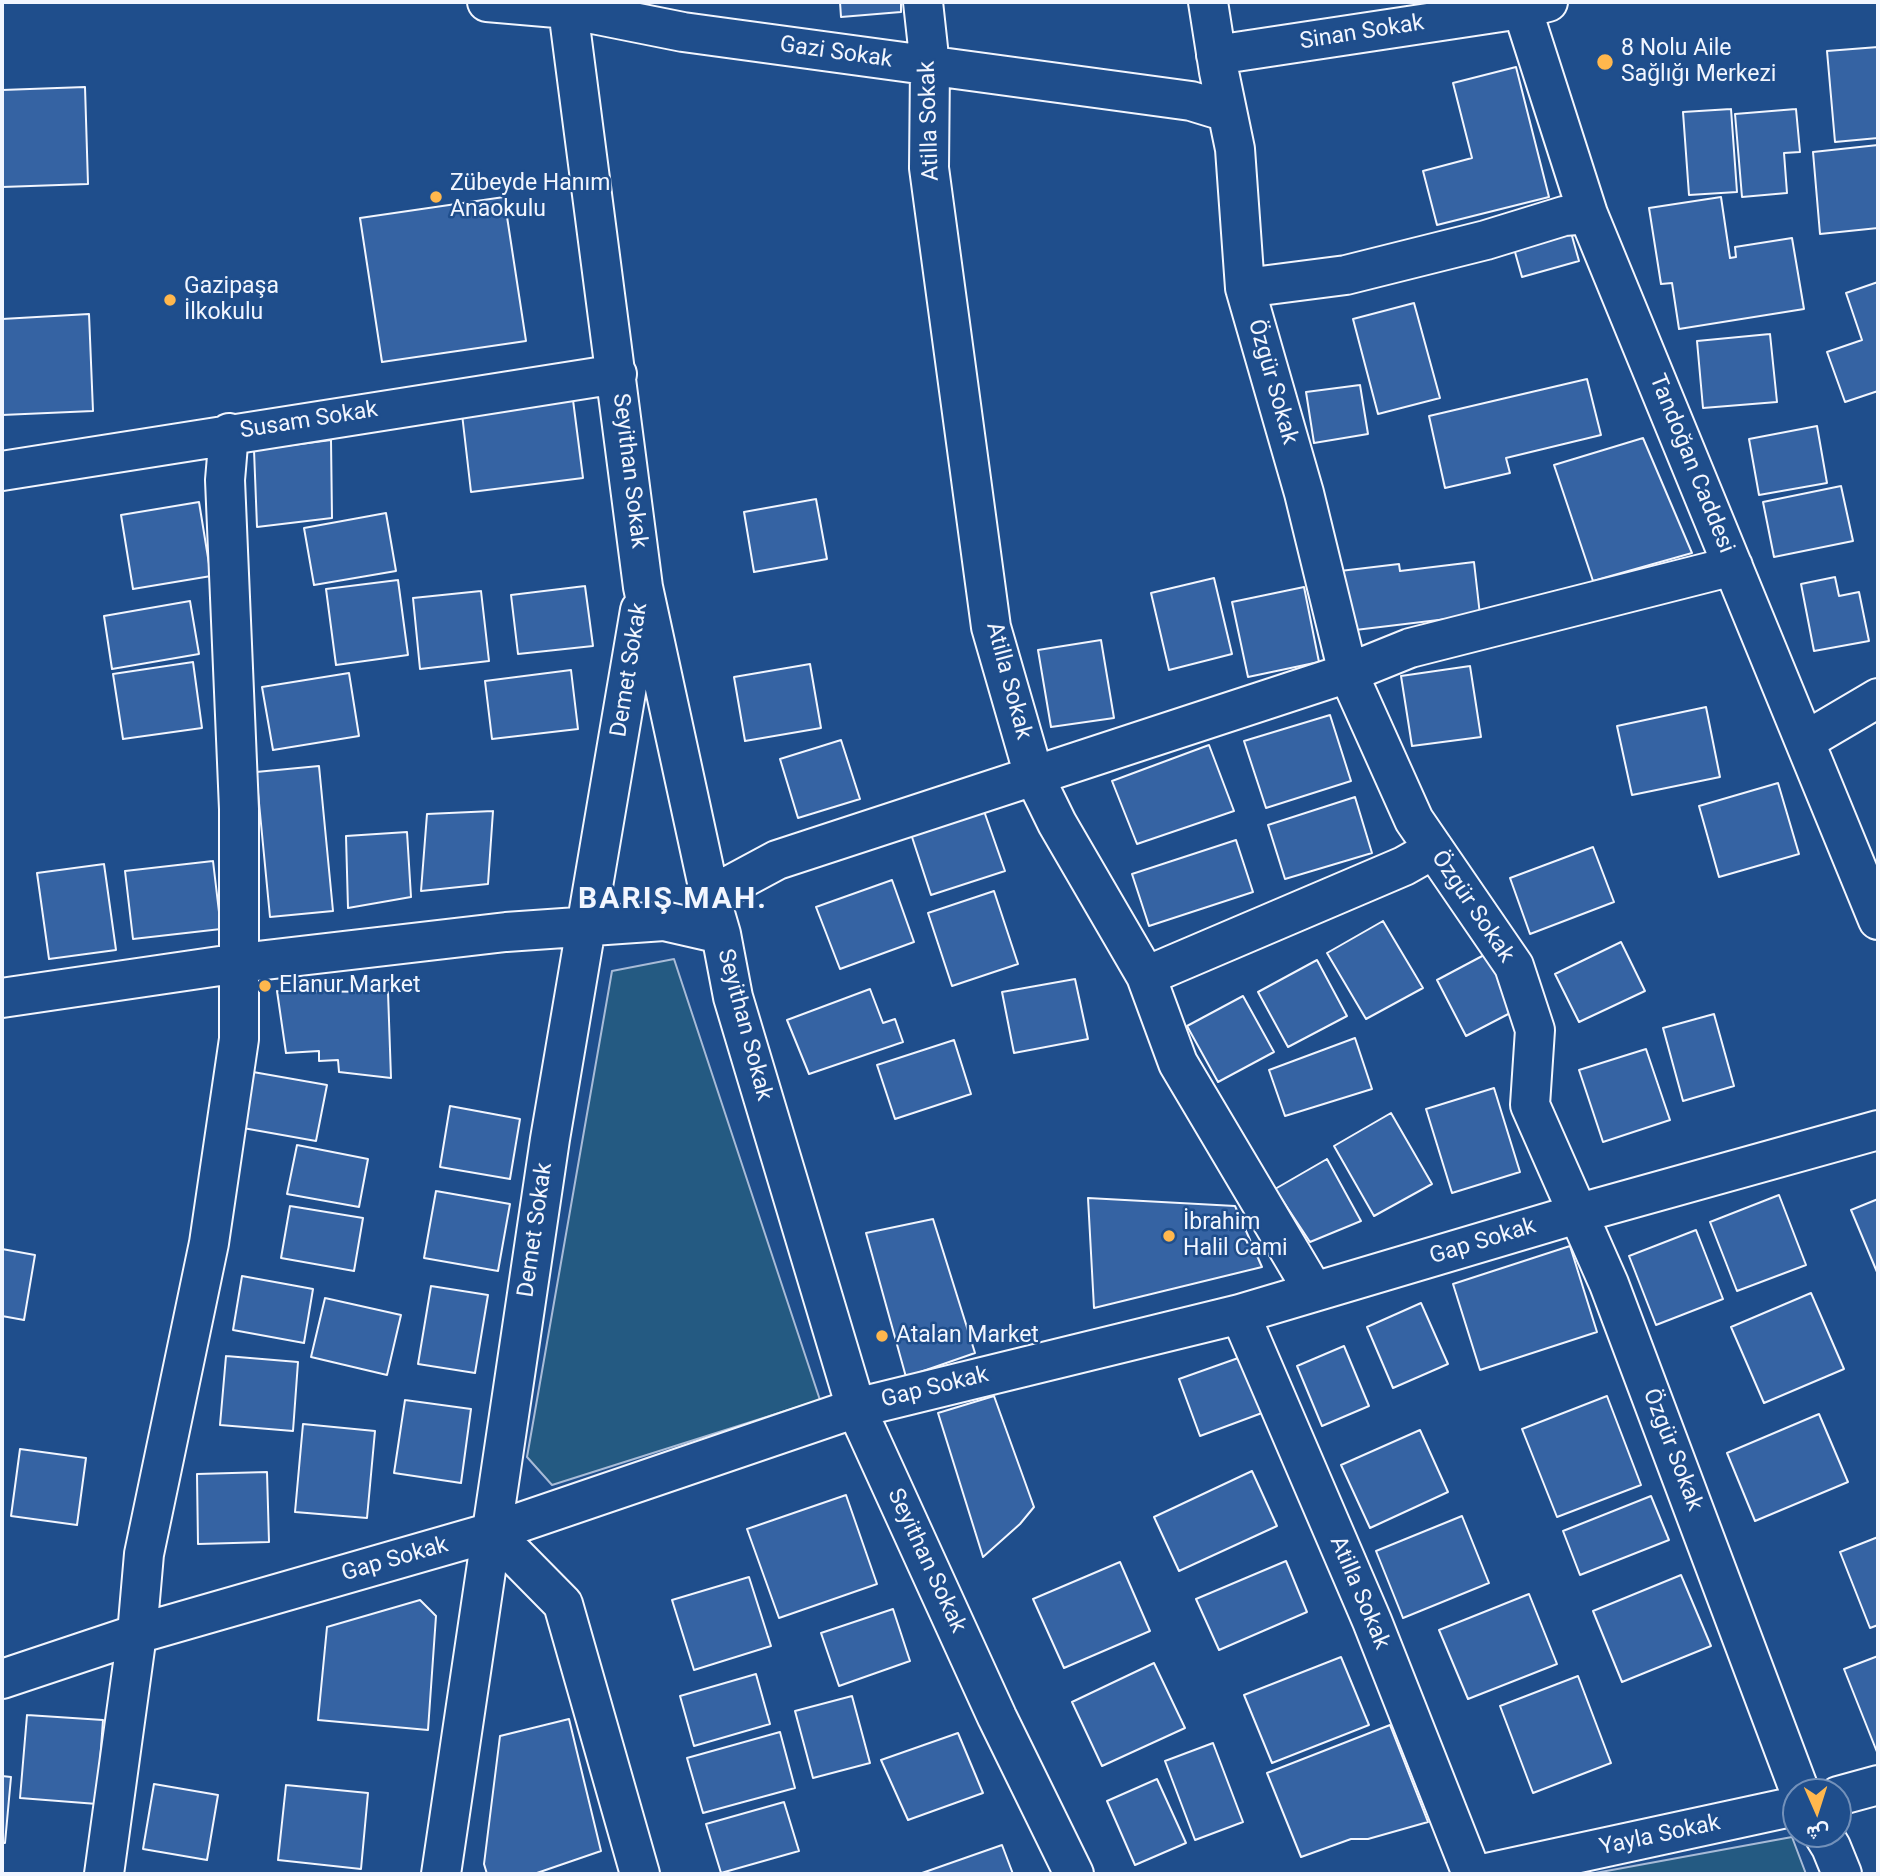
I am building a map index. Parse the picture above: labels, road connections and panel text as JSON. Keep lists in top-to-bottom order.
{
  "streets": {
    "street": [
      "Sinan Sokak",
      "Gazi Sokak",
      "Atilla Sokak",
      "Özgür Sokak",
      "Susam Sokak",
      "Tandoğan Caddesi",
      "Seyithan Sokak",
      "Demet Sokak",
      "Gap Sokak",
      "Yayla Sokak"
    ]
  },
  "crossings": [
    ["Sinan Sokak", "Özgür Sokak"],
    ["Sinan Sokak", "Tandoğan Caddesi"],
    ["Gazi Sokak", "Atilla Sokak"],
    ["Gazi Sokak", "Özgür Sokak"],
    ["Gazi Sokak", "Seyithan Sokak"],
    ["Atilla Sokak", "Gap Sokak"],
    ["Özgür Sokak", "Gap Sokak"],
    ["Susam Sokak", "Seyithan Sokak"],
    ["Seyithan Sokak", "Demet Sokak"],
    ["Seyithan Sokak", "Gap Sokak"],
    ["Demet Sokak", "Gap Sokak"]
  ],
  "districts": ["BARIŞ MAH."],
  "places": [
    "8 Nolu Aile Sağlığı Merkezi",
    "Zübeyde Hanım Anaokulu",
    "Gazipaşa İlkokulu",
    "Elanur Market",
    "İbrahim Halil Cami",
    "Atalan Market"
  ],
  "north": "bottom"
}
